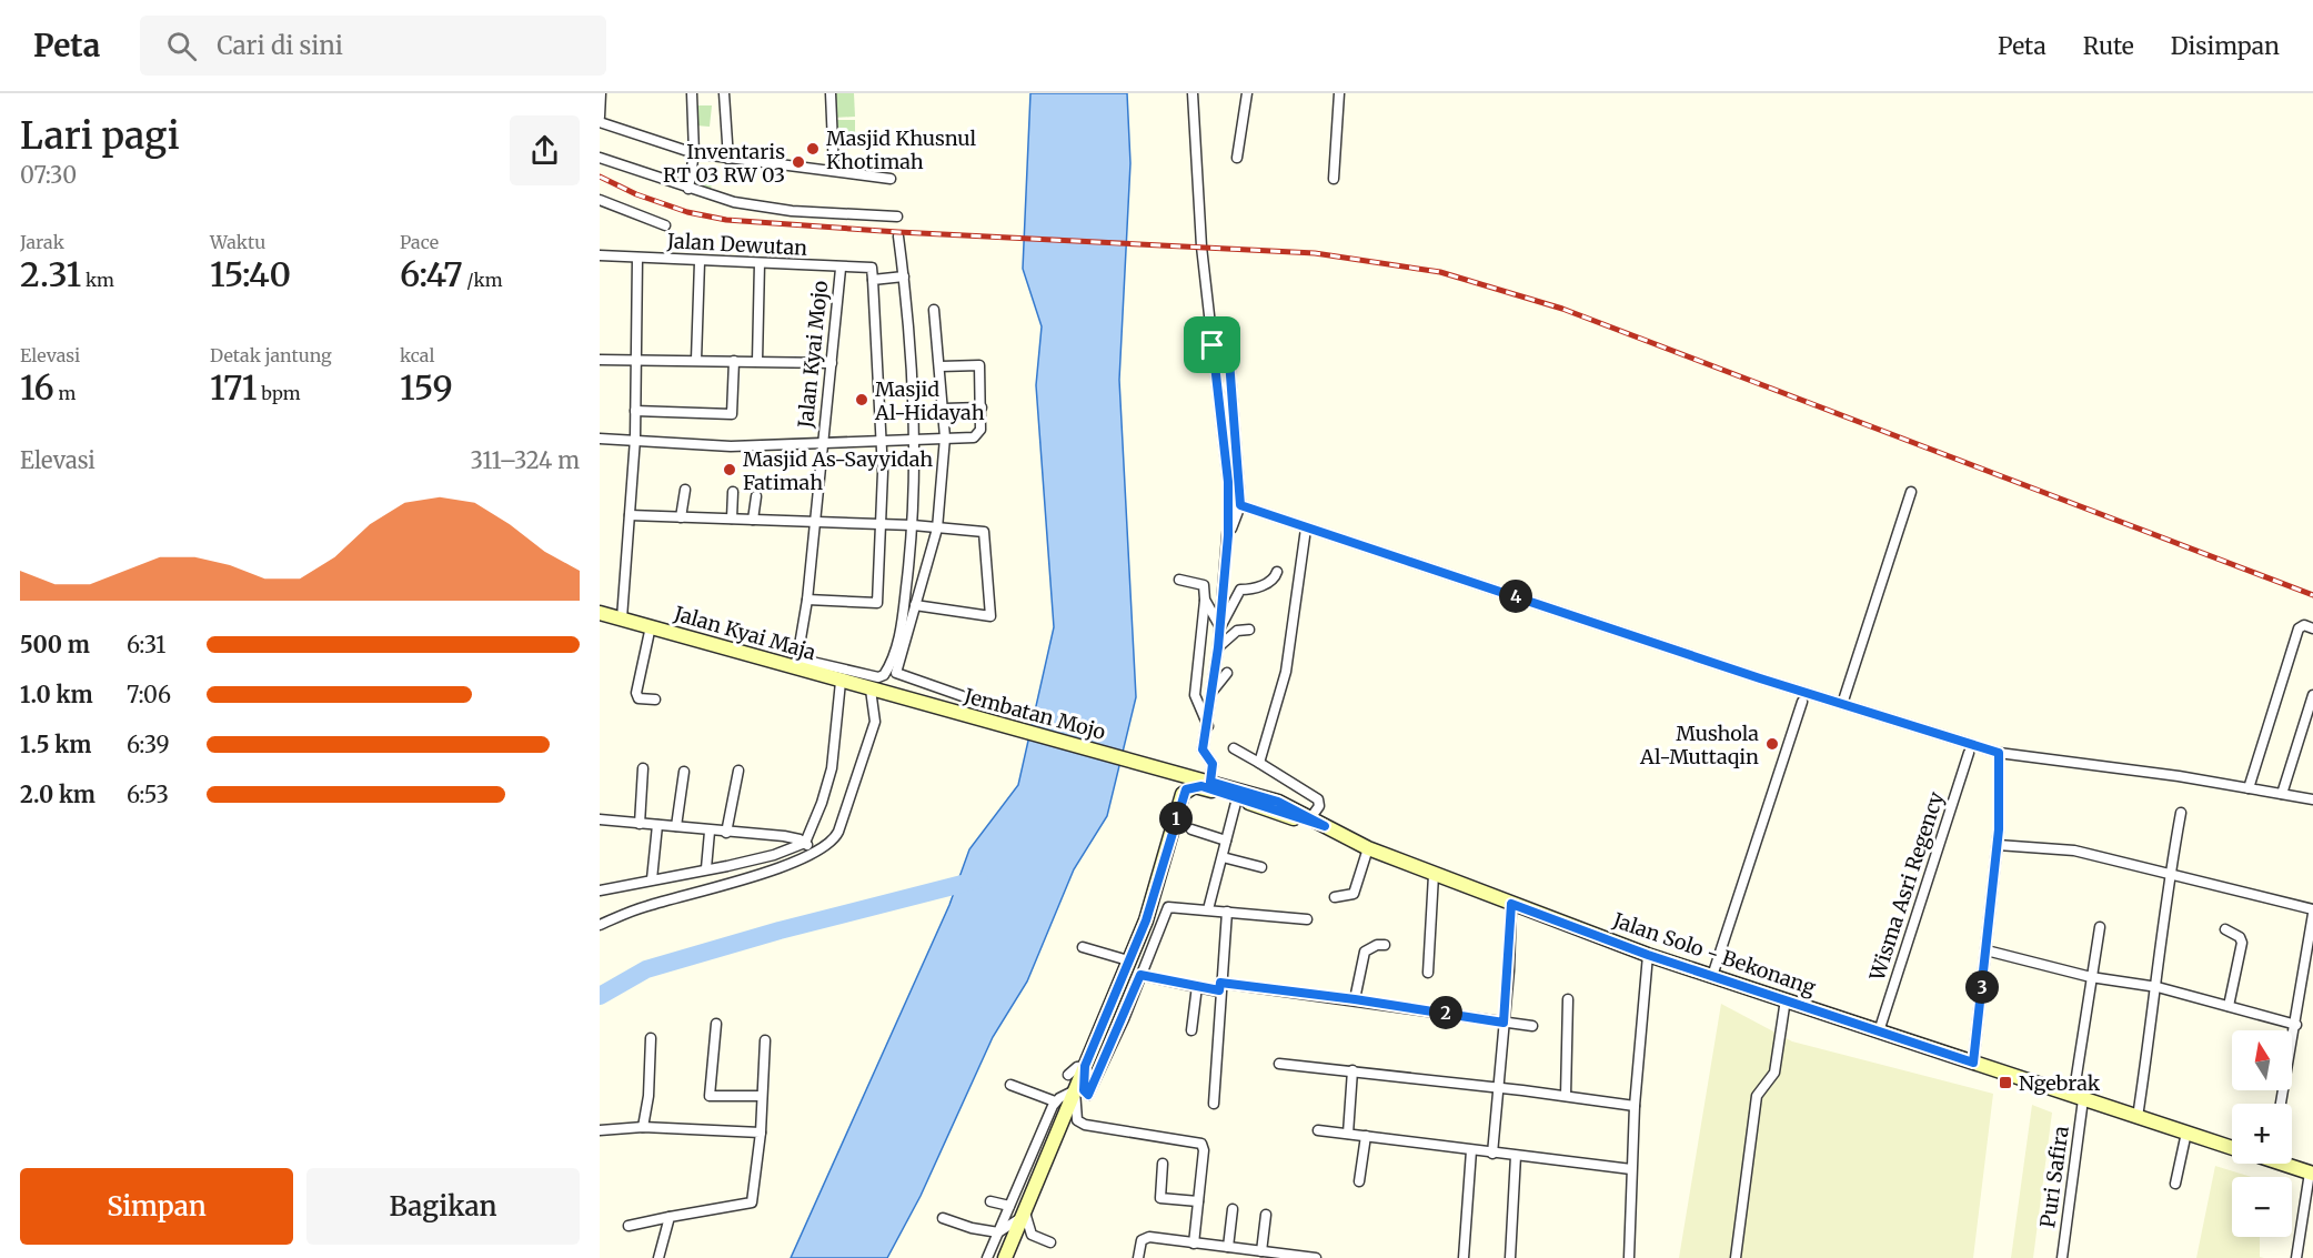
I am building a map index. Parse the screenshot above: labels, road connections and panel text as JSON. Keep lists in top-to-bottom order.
{
  "streets": {
    "main road": ["Jalan Kyai Maja", "Jembatan Mojo", "Jalan Solo - Bekonang"],
    "street": [
      "Jalan Dewutan",
      "Jalan Kyai Mojo",
      "Wisma Asri Regency",
      "Puri Safira"
    ]
  },
  "crossings": [
    ["Jalan Dewutan", "Jalan Kyai Mojo"],
    ["Jalan Kyai Mojo", "Jalan Kyai Maja"],
    ["Jalan Kyai Maja", "Jembatan Mojo"],
    ["Jembatan Mojo", "Jalan Solo - Bekonang"],
    ["Wisma Asri Regency", "Jalan Solo - Bekonang"],
    ["Jalan Solo - Bekonang", "Puri Safira"]
  ],
  "places": {
    "other": [
      "Masjid Khusnul Khotimah",
      "Inventaris RT 03 RW 03",
      "Masjid Al-Hidayah",
      "Masjid As-Sayyidah Fatimah",
      "Mushola Al-Muttaqin"
    ],
    "transit": ["Ngebrak"]
  },
  "north": "top",
  "page": {
    "header": "Peta",
    "search": "Cari di sini",
    "nav": ["Peta", "Rute", "Disimpan"],
    "heading": ["Lari pagi", "07:30"],
    "stats": [
      ["Jarak", "2.31 km"],
      ["Waktu", "15:40"],
      ["Pace", "6:47 /km"],
      ["Elevasi", "16 m"],
      ["Detak jantung", "171 bpm"],
      ["kcal", "159"]
    ],
    "chart": ["Elevasi", "311–324 m"],
    "pins": [
      "4",
      "1",
      "3",
      "2"
    ],
    "list": [
      {
        "name": "500 m",
        "note": "6:31"
      },
      {
        "name": "1.0 km",
        "note": "7:06"
      },
      {
        "name": "1.5 km",
        "note": "6:39"
      },
      {
        "name": "2.0 km",
        "note": "6:53"
      }
    ],
    "map_buttons": ["+", "−"],
    "buttons": ["Simpan", "Bagikan"]
  }
}
